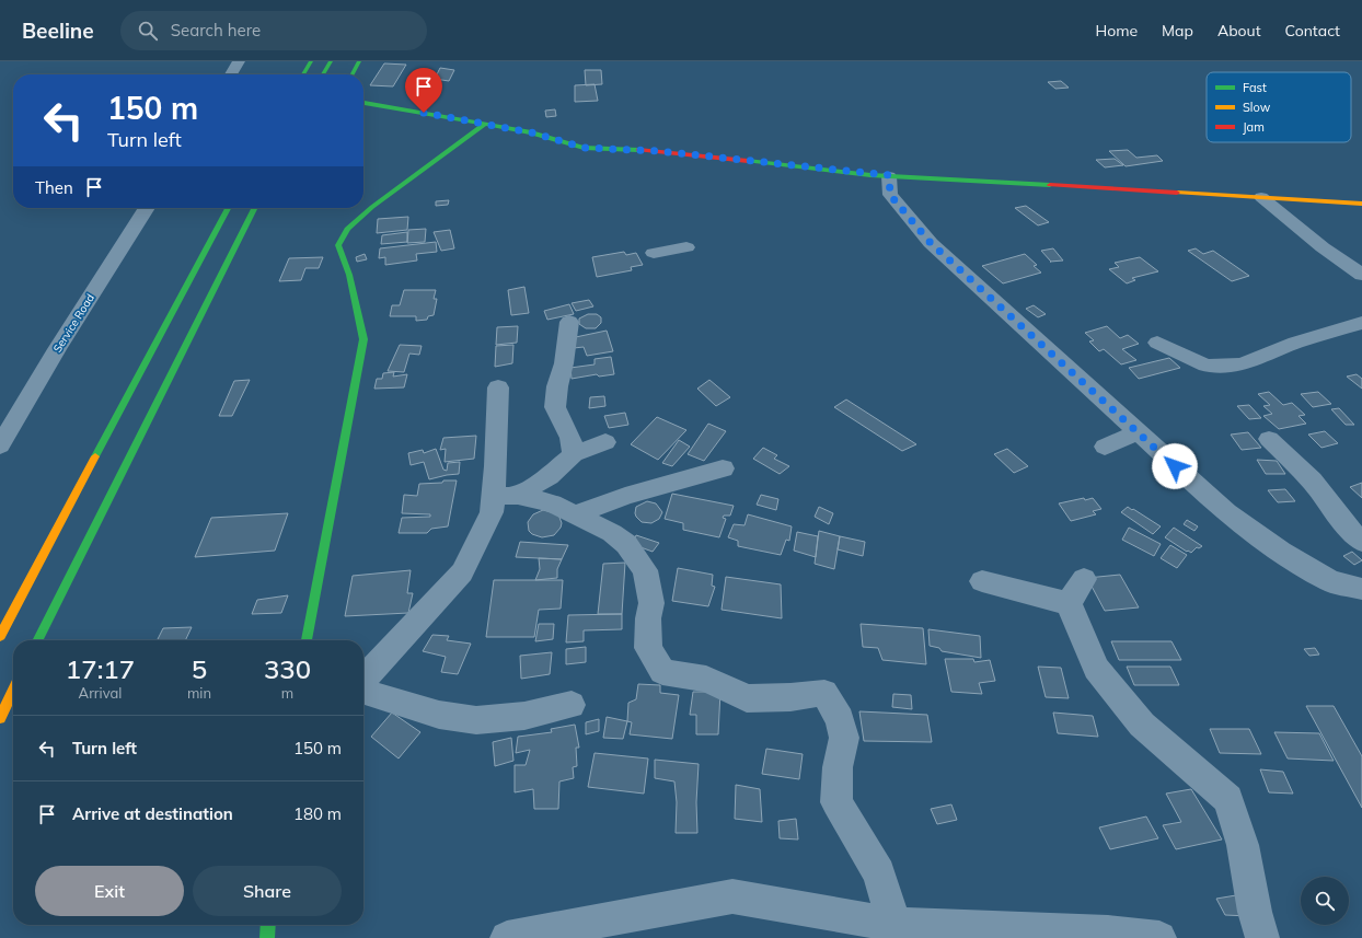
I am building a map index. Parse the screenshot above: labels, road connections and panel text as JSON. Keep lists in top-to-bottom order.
{
  "streets": {
    "street": ["Service Road"]
  },
  "legend": ["Fast", "Slow", "Jam"],
  "page": {
    "header": "Beeline",
    "search": "Search here",
    "nav": [
      "Home",
      "Map",
      "About",
      "Contact"
    ],
    "turn": ["150 m", "Turn left"],
    "then": "Then",
    "eta": [
      "17:17",
      "Arrival",
      "5",
      "min",
      "330",
      "m"
    ],
    "list": [
      {
        "name": "Turn left",
        "value": "150 m"
      },
      {
        "name": "Arrive at destination",
        "value": "180 m"
      }
    ],
    "buttons": ["Exit", "Share"]
  }
}
